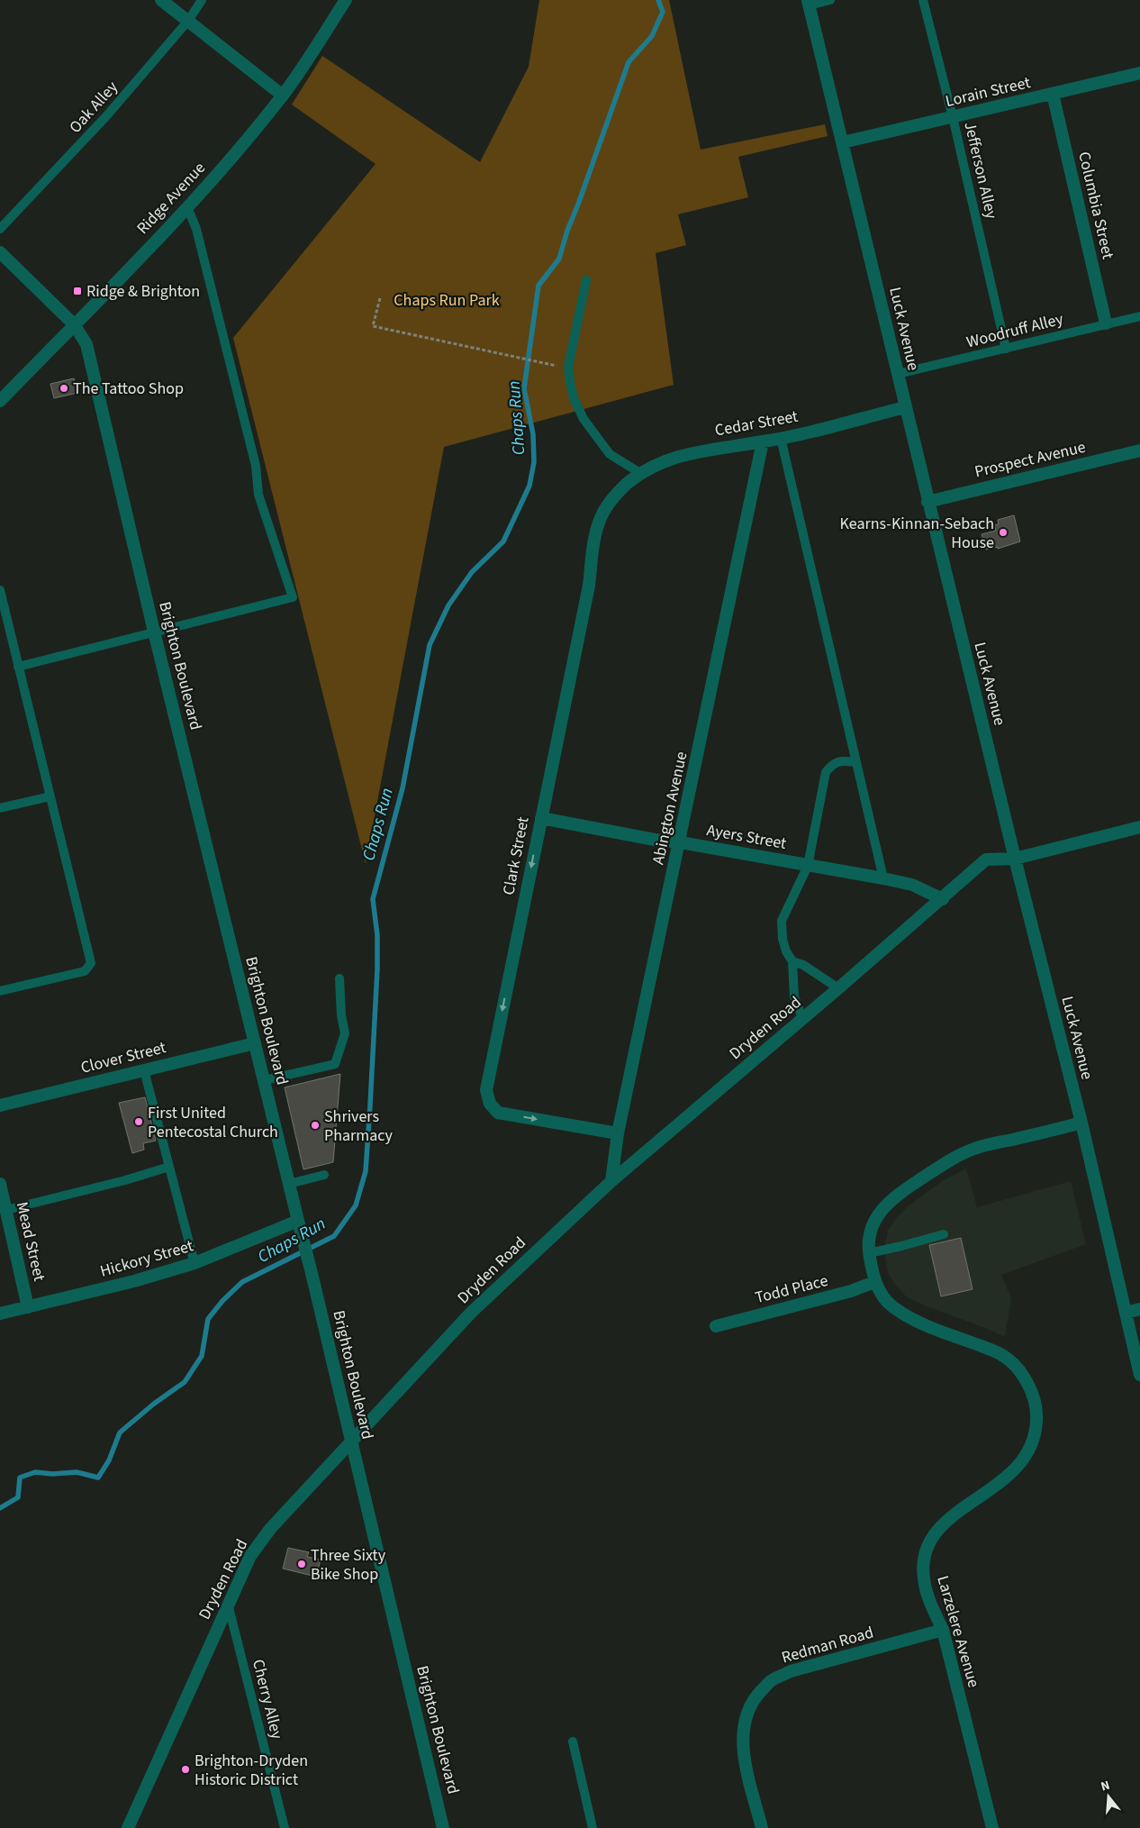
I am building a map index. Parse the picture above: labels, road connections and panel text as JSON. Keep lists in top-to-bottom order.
{
  "streets": {
    "street": [
      "Lorain Street",
      "Ridge Avenue",
      "Columbia Street",
      "Luck Avenue",
      "Cedar Street",
      "Prospect Avenue",
      "Brighton Boulevard",
      "Abington Avenue",
      "Ayers Street",
      "Clark Street",
      "Dryden Road",
      "Clover Street",
      "Mead Street",
      "Hickory Street",
      "Todd Place",
      "Larzelere Avenue",
      "Redman Road"
    ],
    "lane": [
      "Oak Alley",
      "Jefferson Alley",
      "Woodruff Alley",
      "Cherry Alley"
    ]
  },
  "crossings": [
    ["Lorain Street", "Jefferson Alley"],
    ["Lorain Street", "Columbia Street"],
    ["Lorain Street", "Luck Avenue"],
    ["Jefferson Alley", "Woodruff Alley"],
    ["Ridge Avenue", "Brighton Boulevard"],
    ["Columbia Street", "Woodruff Alley"],
    ["Luck Avenue", "Woodruff Alley"],
    ["Luck Avenue", "Cedar Street"],
    ["Luck Avenue", "Prospect Avenue"],
    ["Luck Avenue", "Dryden Road"],
    ["Luck Avenue", "Larzelere Avenue"],
    ["Cedar Street", "Abington Avenue"],
    ["Cedar Street", "Clark Street"],
    ["Brighton Boulevard", "Dryden Road"],
    ["Brighton Boulevard", "Clover Street"],
    ["Brighton Boulevard", "Hickory Street"],
    ["Abington Avenue", "Ayers Street"],
    ["Abington Avenue", "Clark Street"],
    ["Abington Avenue", "Dryden Road"],
    ["Ayers Street", "Clark Street"],
    ["Ayers Street", "Dryden Road"],
    ["Dryden Road", "Cherry Alley"],
    ["Mead Street", "Hickory Street"],
    ["Todd Place", "Larzelere Avenue"],
    ["Larzelere Avenue", "Redman Road"]
  ],
  "water": ["Chaps Run"],
  "parks": ["Chaps Run Park"],
  "places": {
    "transit": ["Ridge & Brighton"],
    "other": [
      "The Tattoo Shop",
      "Kearns-Kinnan-Sebach House",
      "First United Pentecostal Church",
      "Shrivers Pharmacy",
      "Three Sixty Bike Shop",
      "Brighton-Dryden Historic District"
    ]
  },
  "north": "top"
}
